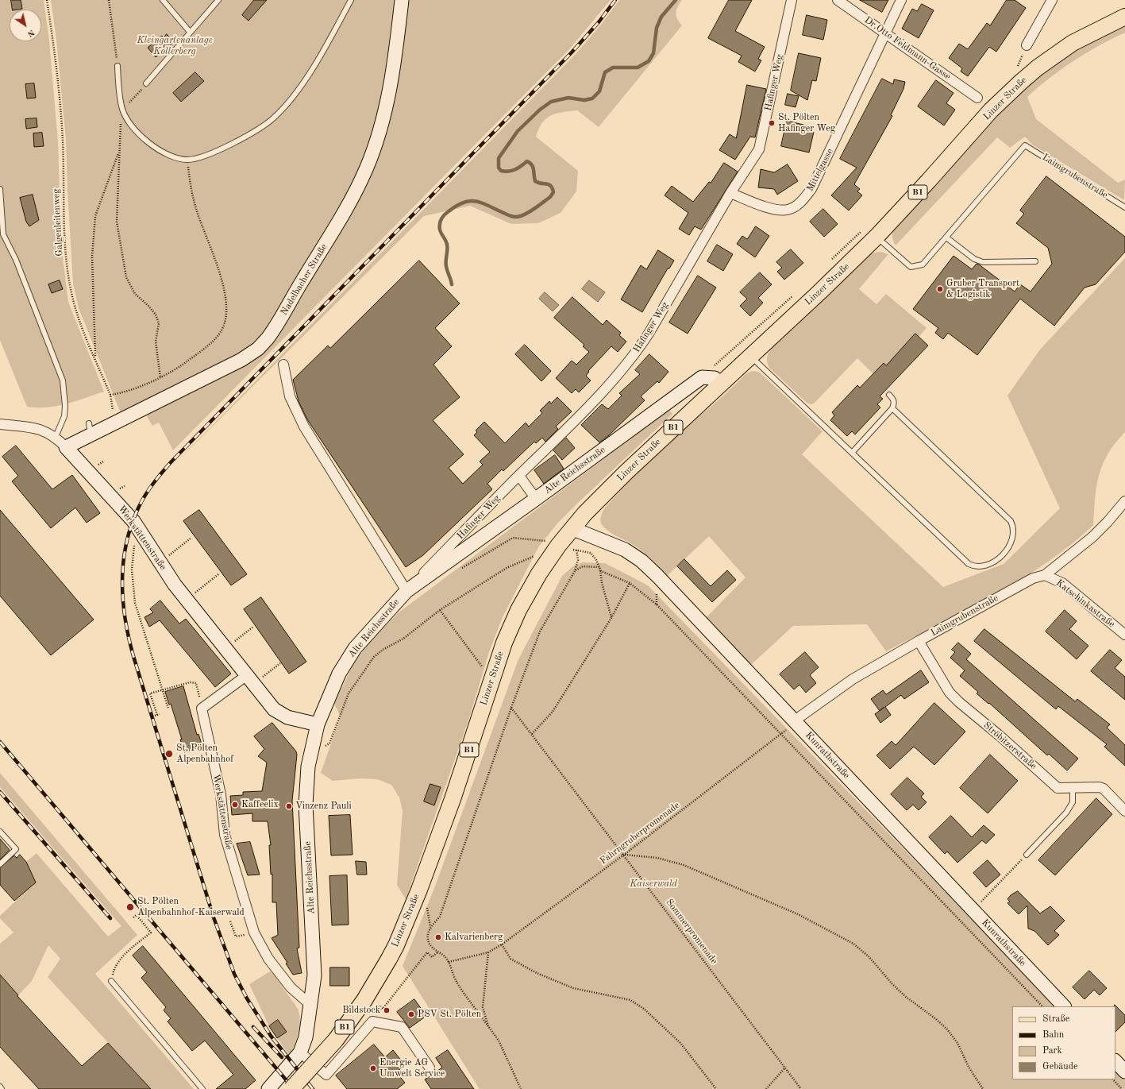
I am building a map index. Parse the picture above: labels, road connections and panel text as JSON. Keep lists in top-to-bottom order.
{
  "streets": {
    "main road": ["Linzer Straße", "B1"],
    "street": [
      "Dr.Otto Feldmann-Gasse",
      "Hafinger Weg",
      "Mittelgasse",
      "Laimgrubenstraße",
      "Nadelbacher Straße",
      "Alte Reichsstraße",
      "Werkstättenstraße",
      "Katschinkastraße",
      "Ströbitzerstraße",
      "Kunrathstraße"
    ],
    "path": ["Galgenleitenweg", "Fahrngruberpromenade", "Sommerpromenade"]
  },
  "crossings": [
    ["Dr.Otto Feldmann-Gasse", "Mittelgasse"],
    ["Hafinger Weg", "Mittelgasse"],
    ["Hafinger Weg", "Alte Reichsstraße"],
    ["Linzer Straße", "Kunrathstraße"],
    ["Laimgrubenstraße", "Katschinkastraße"],
    ["Laimgrubenstraße", "Ströbitzerstraße"],
    ["Laimgrubenstraße", "Kunrathstraße"],
    ["Laimgrubenstraße", "Fahrngruberpromenade"],
    ["Nadelbacher Straße", "Werkstättenstraße"],
    ["Alte Reichsstraße", "Werkstättenstraße"],
    ["Kunrathstraße", "Fahrngruberpromenade"],
    ["Fahrngruberpromenade", "Sommerpromenade"]
  ],
  "parks": ["Kleingartenanlage Kollerberg", "Kaiserwald"],
  "places": [
    "St. Pölten Hafinger Weg",
    "Gruber Transport & Logistik",
    "St. Pölten Alpenbahnhof",
    "Kaffeelix",
    "Vinzenz Pauli",
    "St. Pölten Alpenbahnhof-Kaiserwald",
    "Kalvarienberg",
    "Bildstock",
    "PSV St. Pölten",
    "Energie AG Umwelt Service"
  ],
  "legend": [
    "Straße",
    "Bahn",
    "Park",
    "Gebäude"
  ],
  "north": "bottom right"
}
